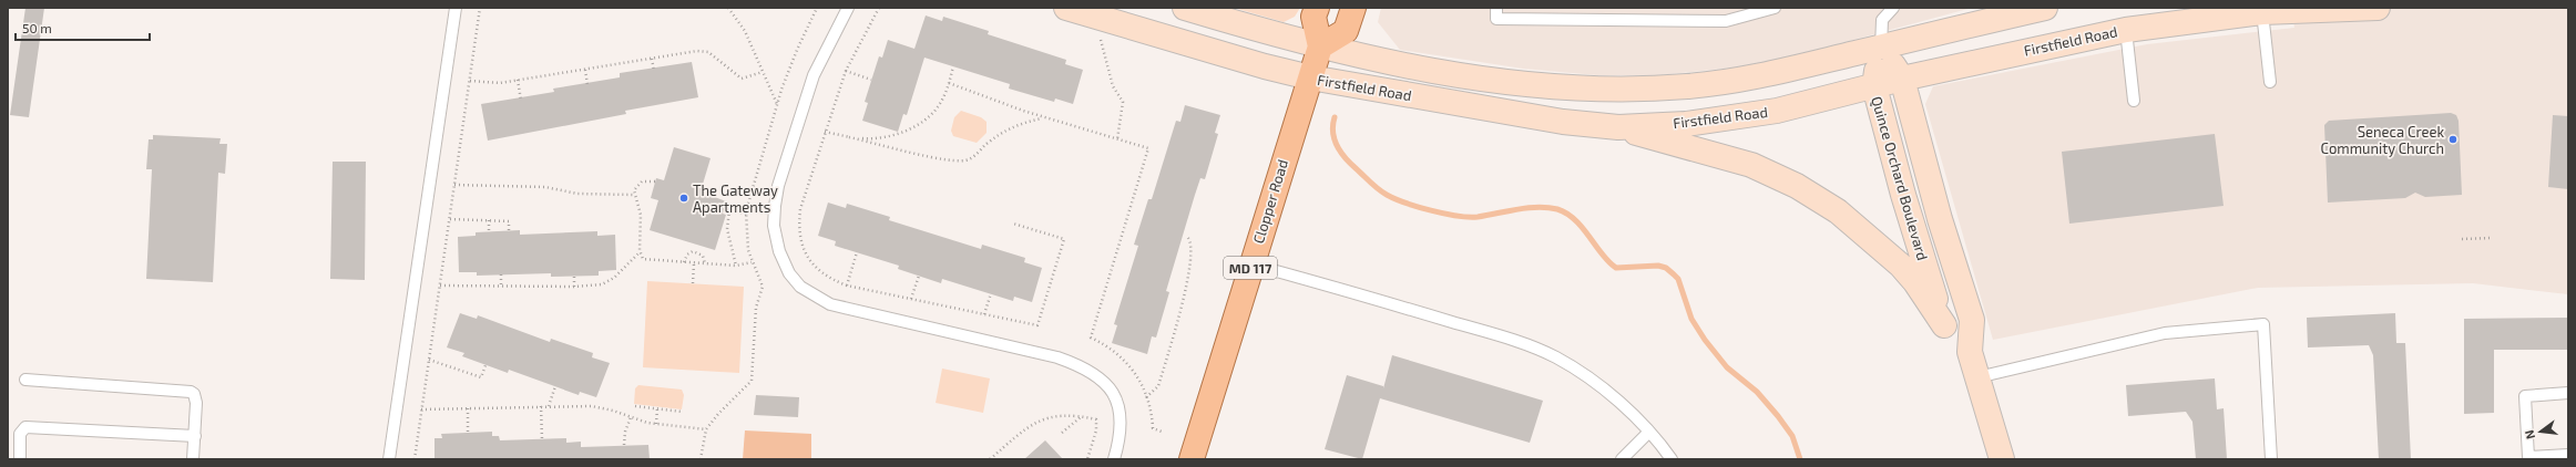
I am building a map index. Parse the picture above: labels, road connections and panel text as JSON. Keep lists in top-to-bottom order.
{
  "streets": {
    "main road": ["Clopper Road", "MD 117"],
    "street": ["Firstfield Road", "Quince Orchard Boulevard"]
  },
  "crossings": [
    ["Firstfield Road", "Quince Orchard Boulevard"],
    ["Firstfield Road", "Clopper Road"]
  ],
  "places": ["Seneca Creek Community Church", "The Gateway Apartments"],
  "scale_bar": "50 m",
  "north": "left"
}
